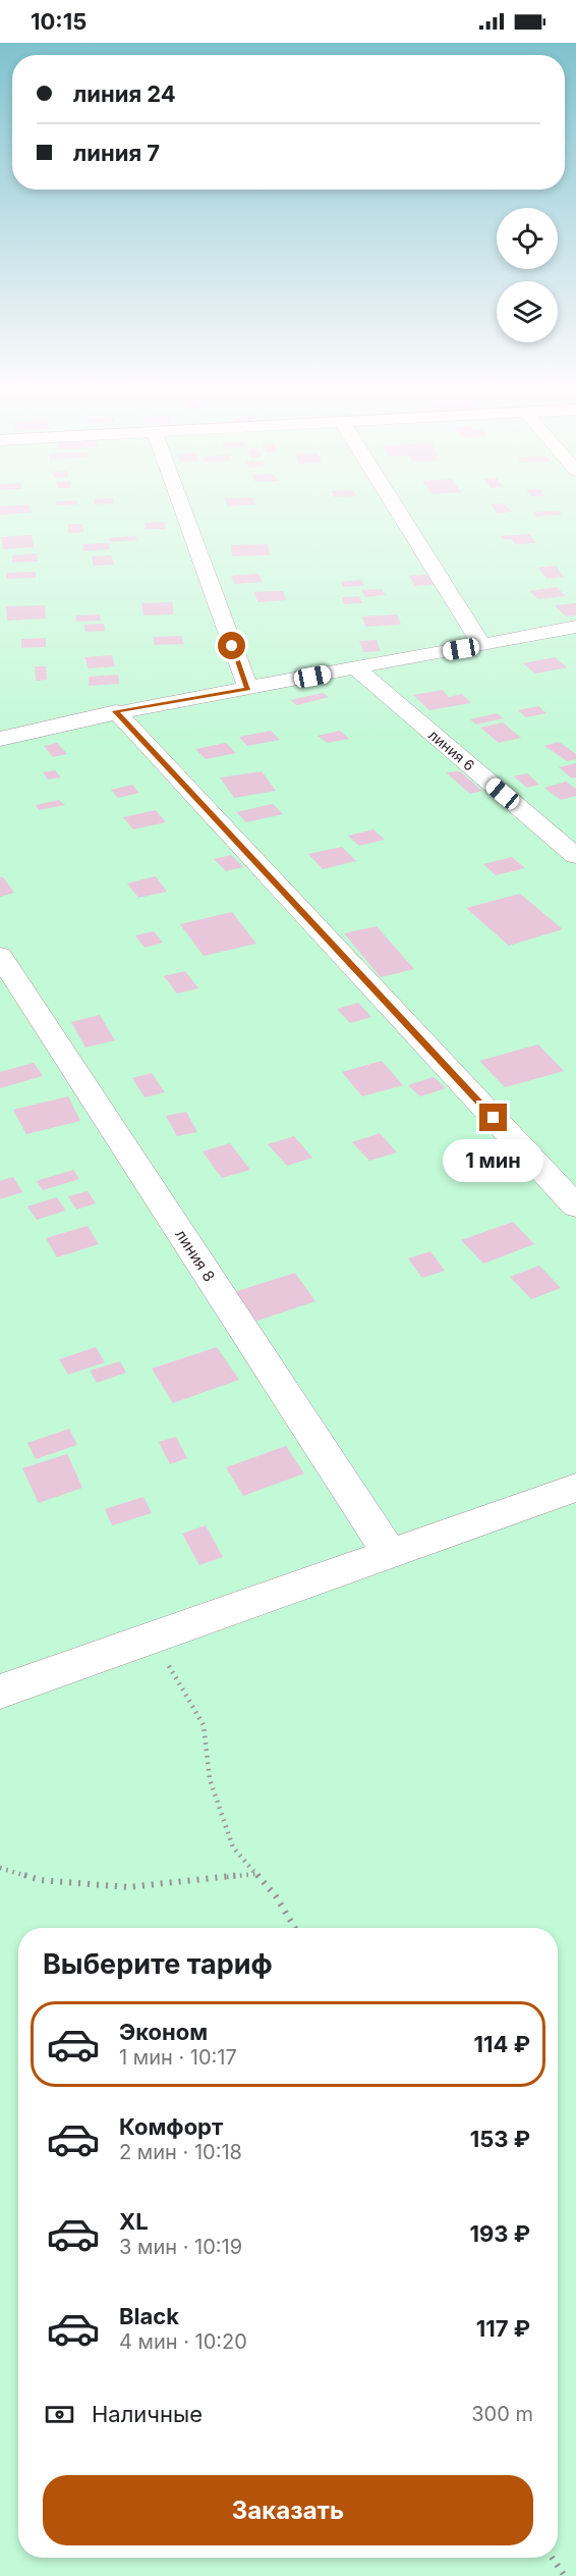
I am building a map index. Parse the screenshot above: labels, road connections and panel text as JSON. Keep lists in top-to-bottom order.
{
  "streets": {
    "street": ["линия 6", "линия 8"]
  },
  "page": {
    "status": "10:15",
    "banner": ["линия 24", "линия 7"],
    "bubble": "1 мин",
    "heading": "Выберите тариф",
    "list": [
      {
        "name": "Эконом",
        "note": "1 мин · 10:17",
        "value": "114 ₽"
      },
      {
        "name": "Комфорт",
        "note": "2 мин · 10:18",
        "value": "153 ₽"
      },
      {
        "name": "XL",
        "note": "3 мин · 10:19",
        "value": "193 ₽"
      },
      {
        "name": "Black",
        "note": "4 мин · 10:20",
        "value": "117 ₽"
      }
    ],
    "pay": ["Наличные", "300 m"],
    "buttons": "Заказать"
  }
}
